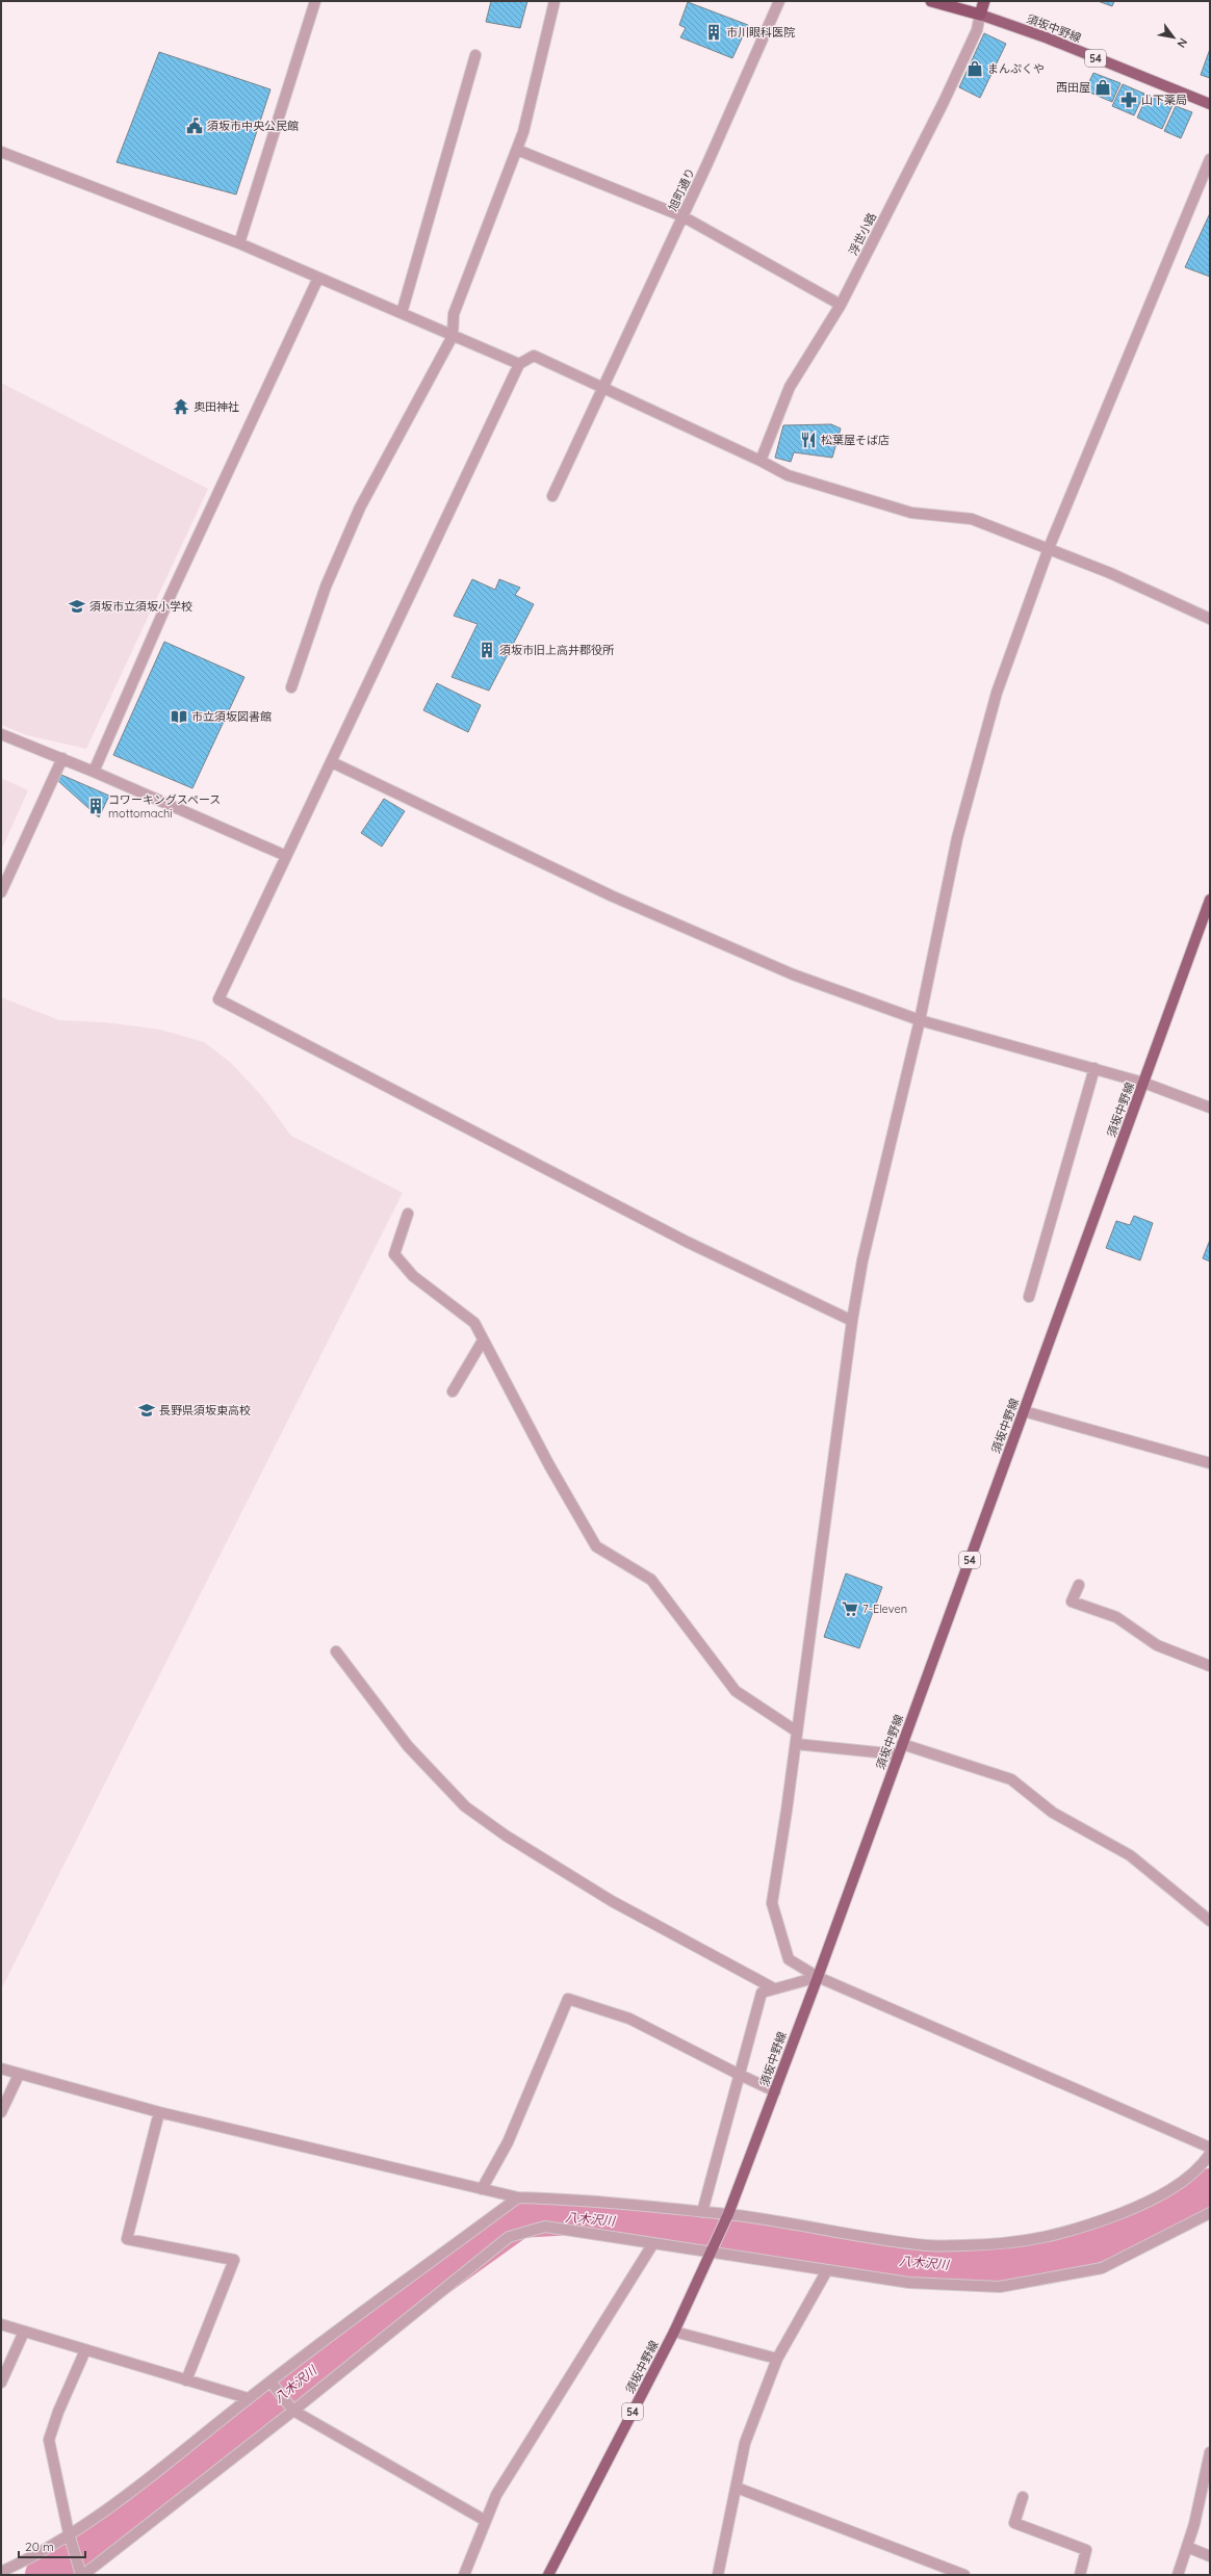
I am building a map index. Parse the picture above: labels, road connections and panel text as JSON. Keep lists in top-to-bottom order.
{
  "streets": {
    "main road": ["須坂中野線", "54"],
    "street": ["旭町通り", "浮世小路"]
  },
  "crossings": [
    ["須坂中野線", "浮世小路"]
  ],
  "water": ["八木沢川"],
  "places": {
    "building": ["市川眼科医院", "須坂市旧上高井郡役所", "コワーキングスペース mottomachi"],
    "shop": ["まんぷくや", "西田屋"],
    "pharmacy": ["山下薬局"],
    "public building": ["須坂市中央公民館"],
    "temple": ["奥田神社"],
    "restaurant": ["松葉屋そば店"],
    "school or university": ["須坂市立須坂小学校", "長野県須坂東高校"],
    "library": ["市立須坂図書館"],
    "supermarket": ["7-Eleven"]
  },
  "scale_bar": "20 m",
  "north": "bottom right"
}
